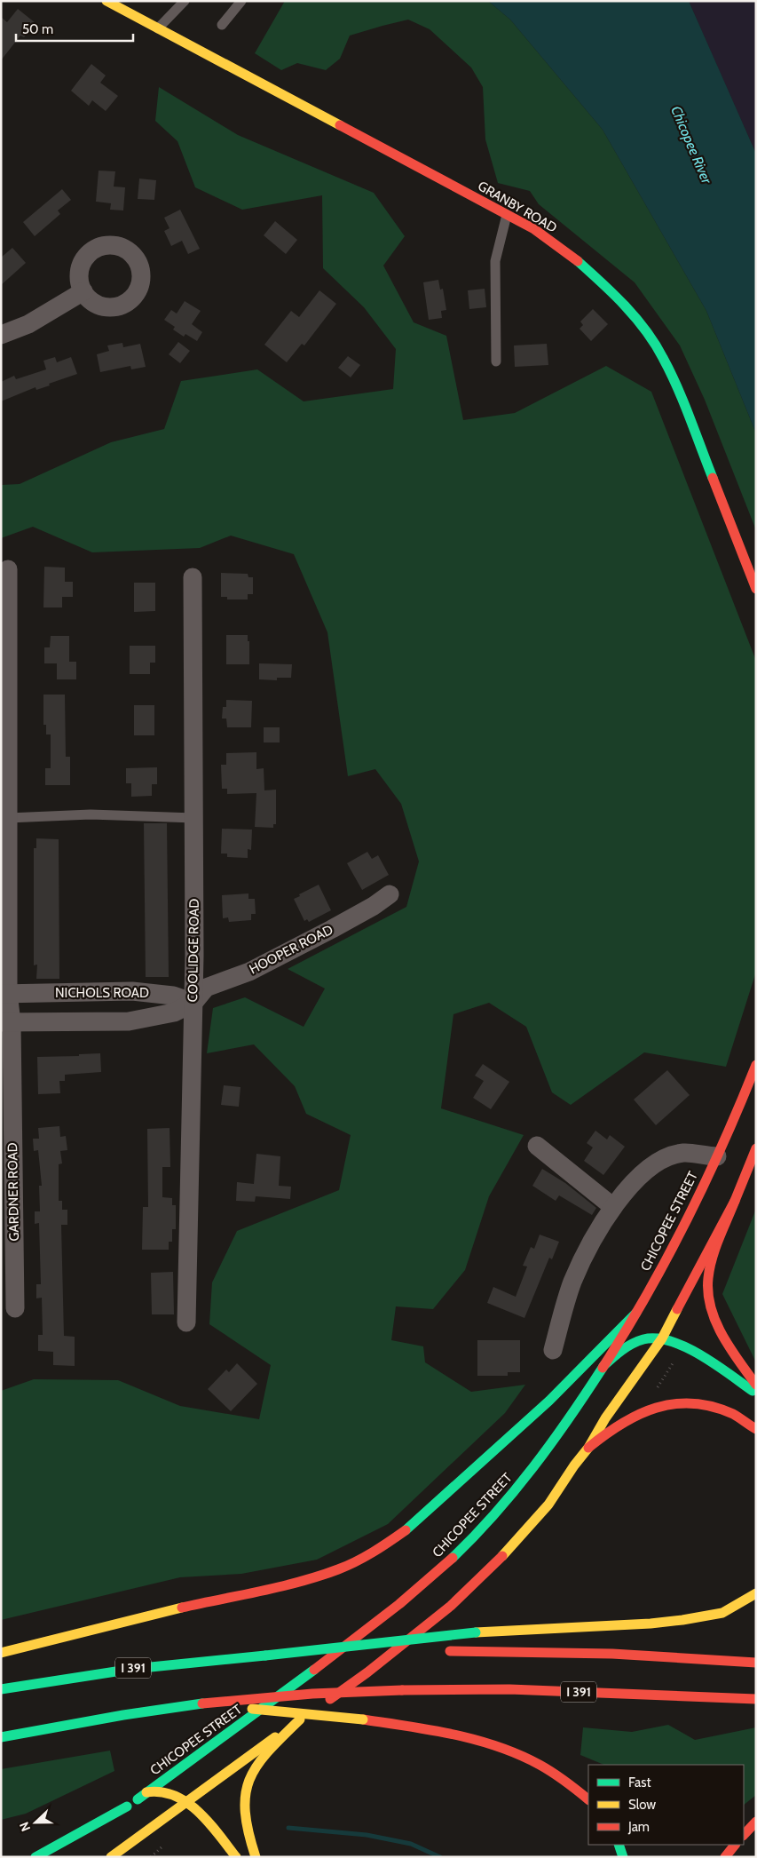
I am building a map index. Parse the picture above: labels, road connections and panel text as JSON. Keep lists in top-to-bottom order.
{
  "streets": {
    "main road": ["GRANBY ROAD", "CHICOPEE STREET", "I 391"],
    "street": [
      "HOOPER ROAD",
      "COOLIDGE ROAD",
      "NICHOLS ROAD",
      "GARDNER ROAD"
    ]
  },
  "crossings": [
    ["HOOPER ROAD", "COOLIDGE ROAD"],
    ["HOOPER ROAD", "NICHOLS ROAD"],
    ["COOLIDGE ROAD", "NICHOLS ROAD"],
    ["NICHOLS ROAD", "GARDNER ROAD"]
  ],
  "water": ["Chicopee River"],
  "legend": ["Fast", "Slow", "Jam"],
  "scale_bar": "50 m",
  "north": "left"
}
